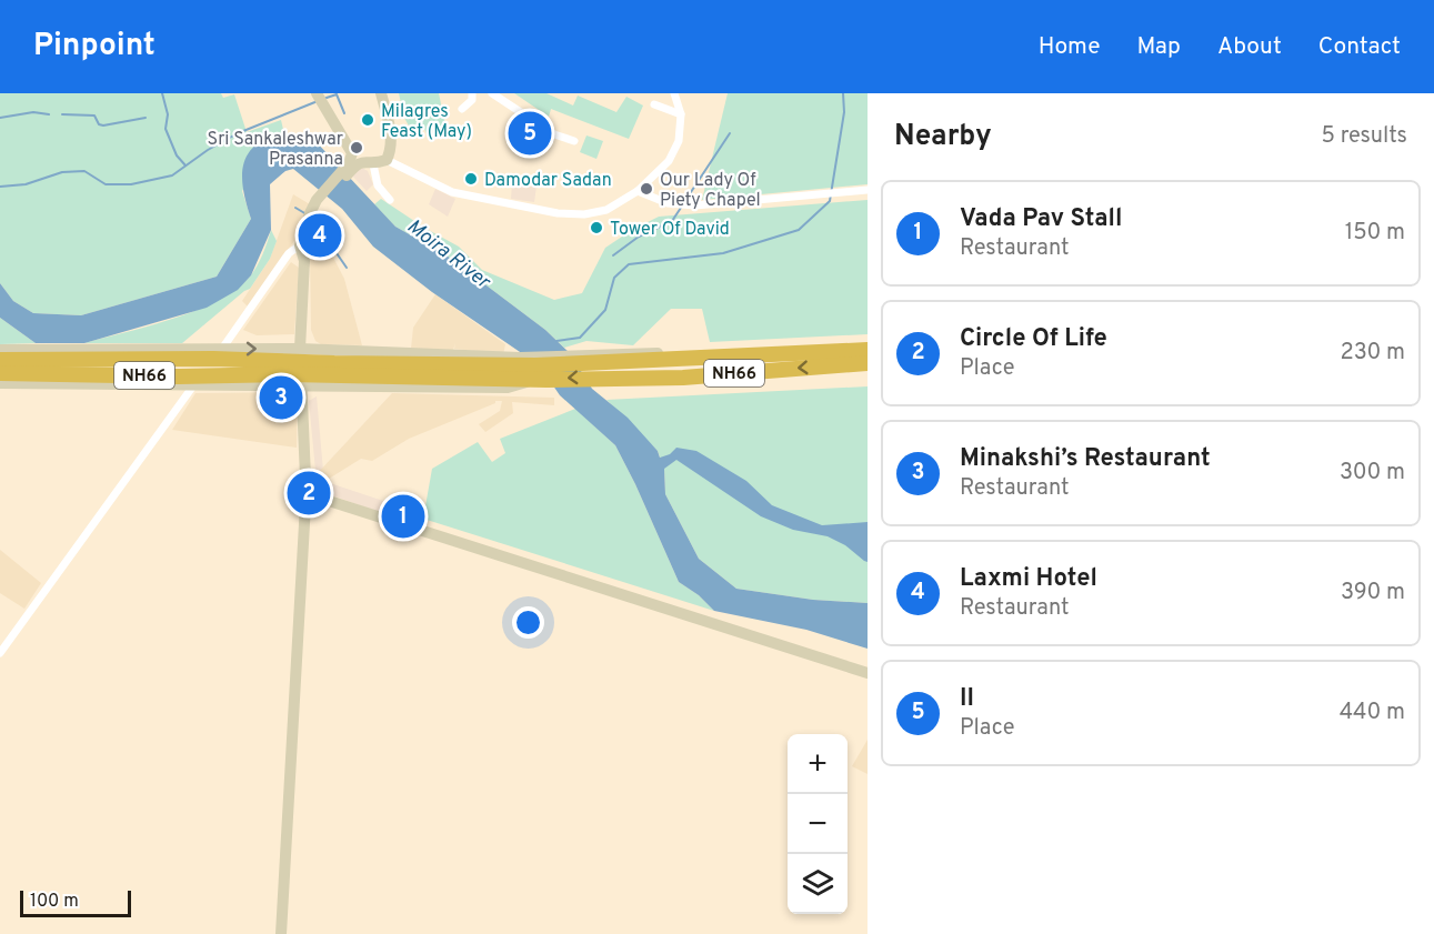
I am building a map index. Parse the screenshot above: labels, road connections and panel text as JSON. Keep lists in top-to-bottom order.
{
  "streets": {
    "highway": ["NH66"]
  },
  "water": ["Moira River"],
  "places": [
    "Milagres Feast (May)",
    "Sri Sankaleshwar Prasanna",
    "Damodar Sadan",
    "Our Lady Of Piety Chapel",
    "Tower Of David"
  ],
  "scale_bar": "100 m",
  "page": {
    "header": "Pinpoint",
    "nav": [
      "Home",
      "Map",
      "About",
      "Contact"
    ],
    "heading": ["Nearby", "5 results"],
    "pins": [
      "5",
      "4",
      "3",
      "2",
      "1"
    ],
    "list": [
      {
        "mark": "1",
        "name": "Vada Pav Stall",
        "note": "Restaurant",
        "value": "150 m"
      },
      {
        "mark": "2",
        "name": "Circle Of Life",
        "note": "Place",
        "value": "230 m"
      },
      {
        "mark": "3",
        "name": "Minakshi’s Restaurant",
        "note": "Restaurant",
        "value": "300 m"
      },
      {
        "mark": "4",
        "name": "Laxmi Hotel",
        "note": "Restaurant",
        "value": "390 m"
      },
      {
        "mark": "5",
        "name": "II",
        "note": "Place",
        "value": "440 m"
      }
    ],
    "map_buttons": ["+", "−"],
    "scale": "100 m"
  }
}
